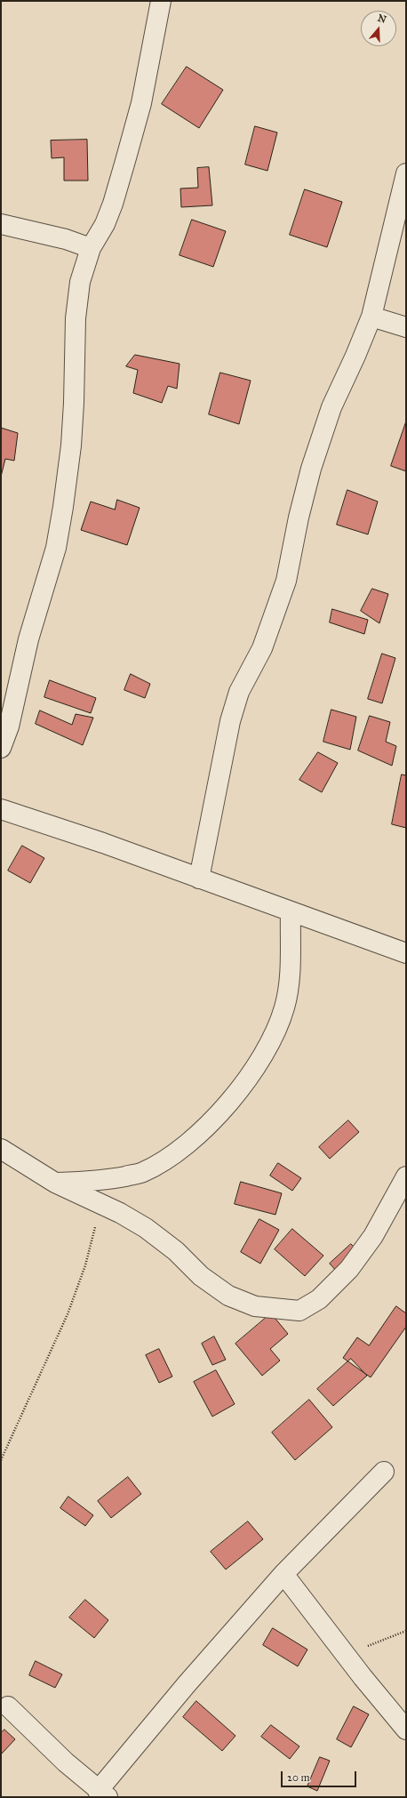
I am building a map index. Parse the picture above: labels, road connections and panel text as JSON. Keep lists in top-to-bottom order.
{
  "scale_bar": "20 m",
  "north": "top"
}
